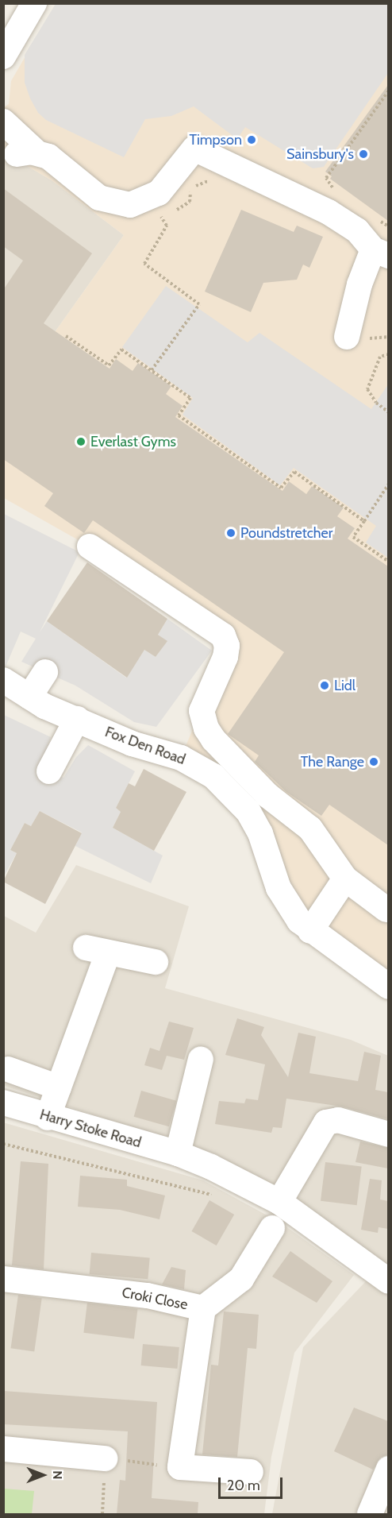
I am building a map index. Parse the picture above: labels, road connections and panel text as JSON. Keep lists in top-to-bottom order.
{
  "streets": {
    "street": ["Fox Den Road", "Harry Stoke Road", "Croki Close"]
  },
  "places": [
    "Timpson",
    "Sainsbury's",
    "Everlast Gyms",
    "Poundstretcher",
    "Lidl",
    "The Range"
  ],
  "scale_bar": "20 m",
  "north": "right"
}
